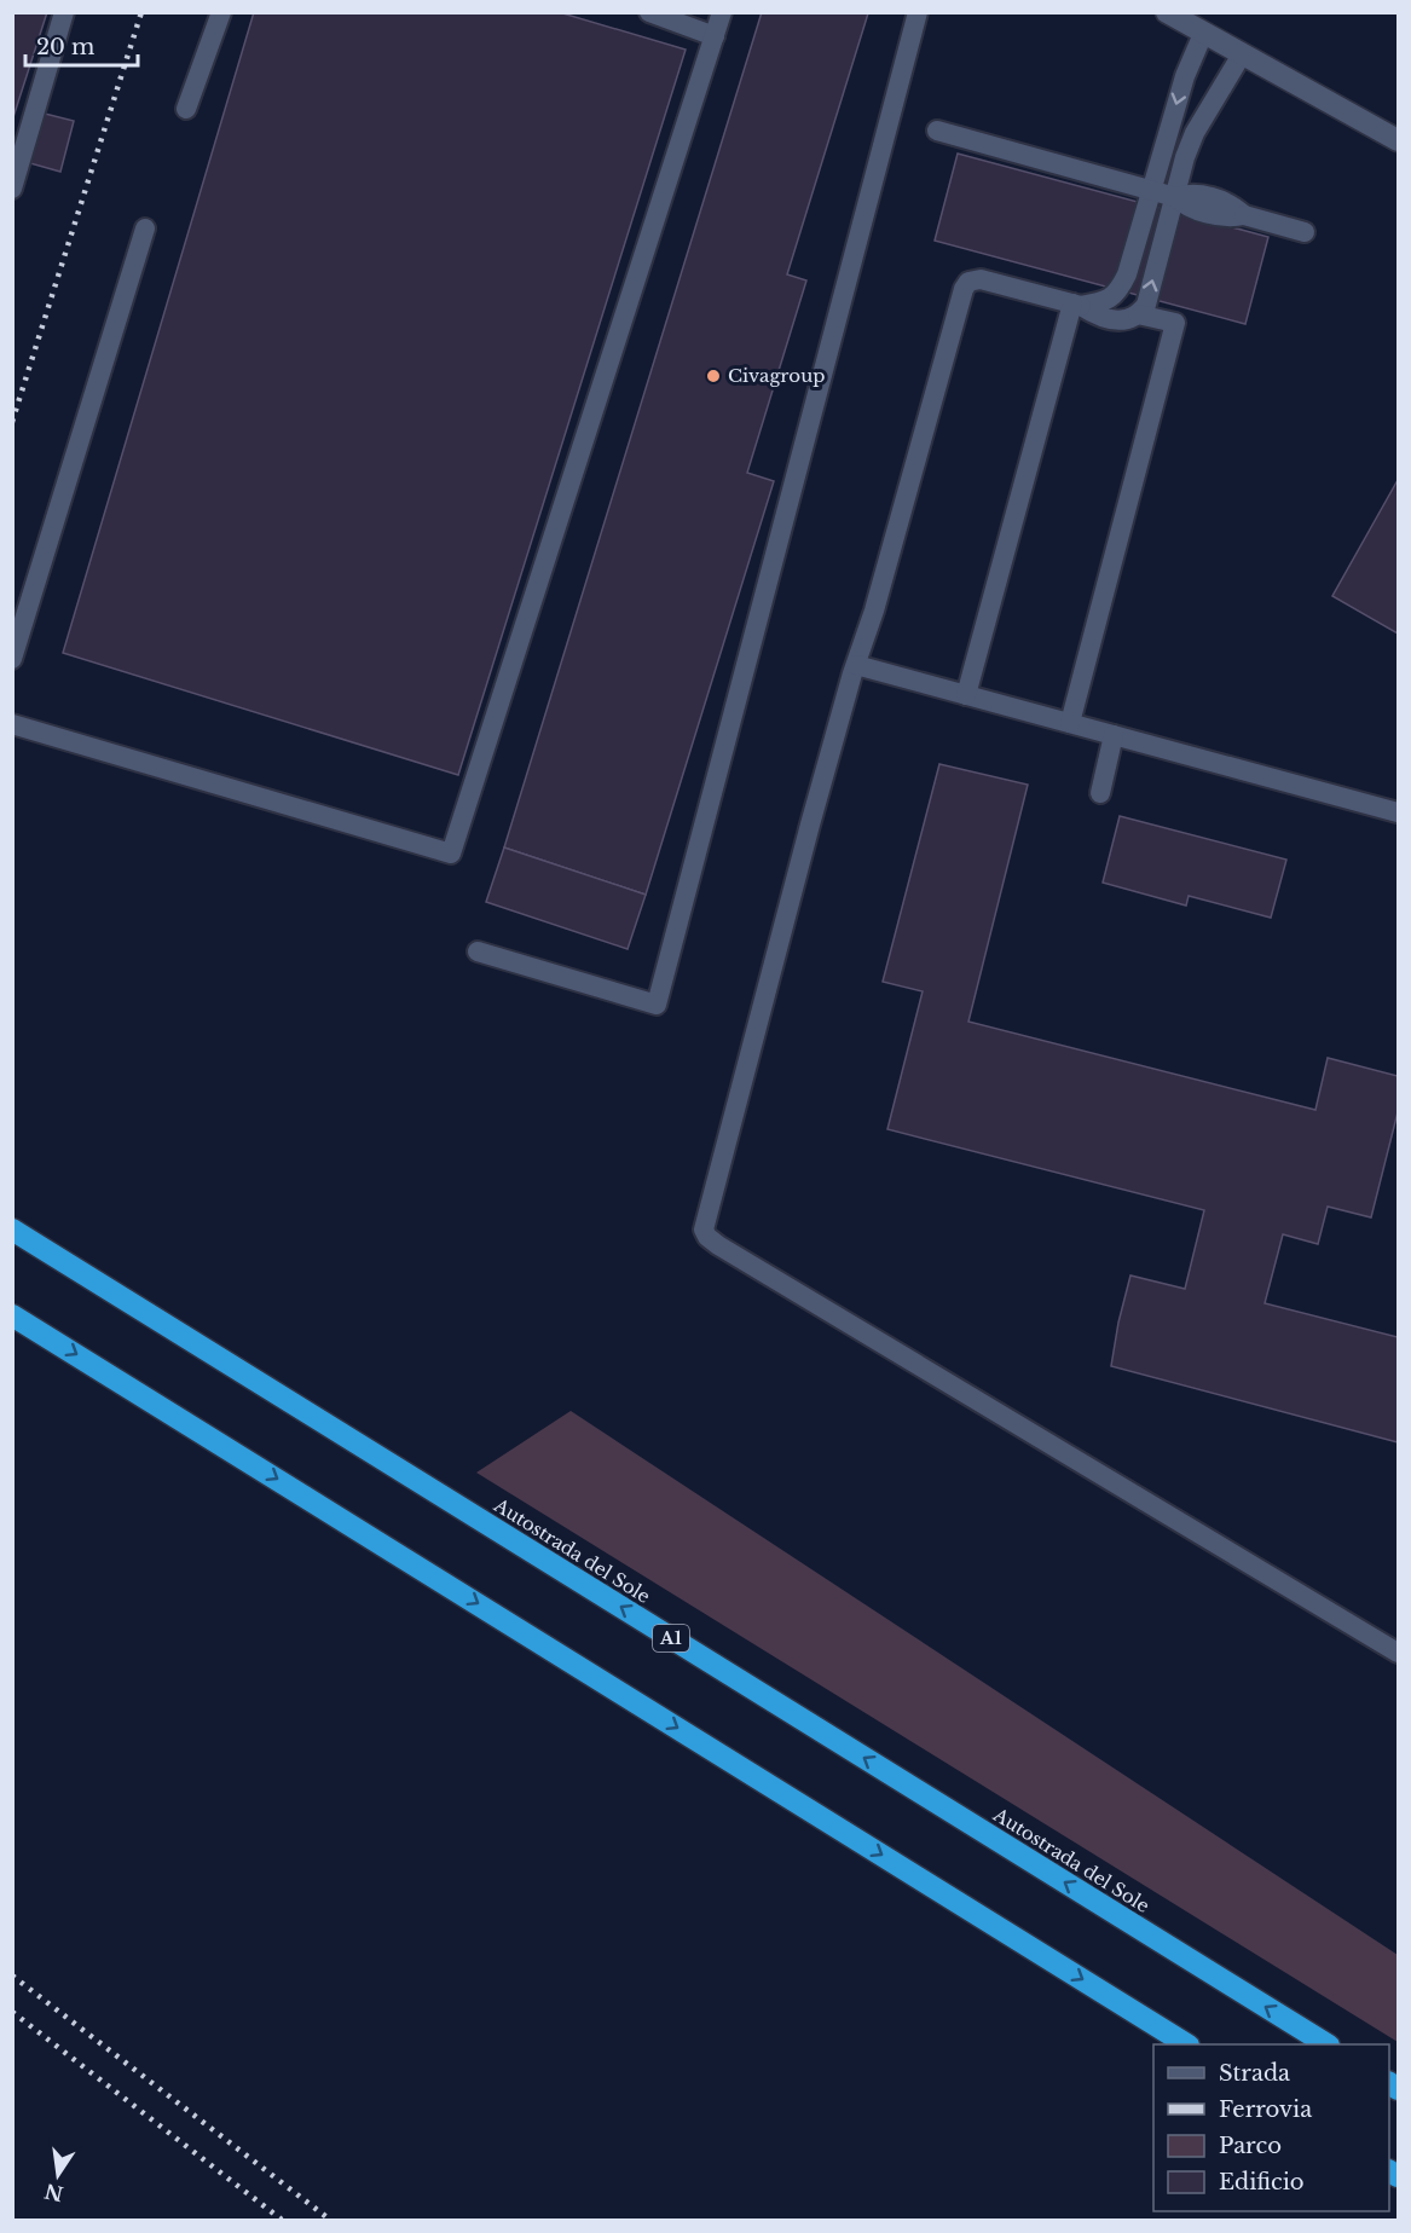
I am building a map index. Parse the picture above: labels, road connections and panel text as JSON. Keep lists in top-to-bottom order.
{
  "streets": {
    "highway": ["Autostrada del Sole", "A1"]
  },
  "places": ["Civagroup"],
  "legend": [
    "Strada",
    "Ferrovia",
    "Parco",
    "Edificio"
  ],
  "scale_bar": "20 m",
  "north": "bottom"
}
